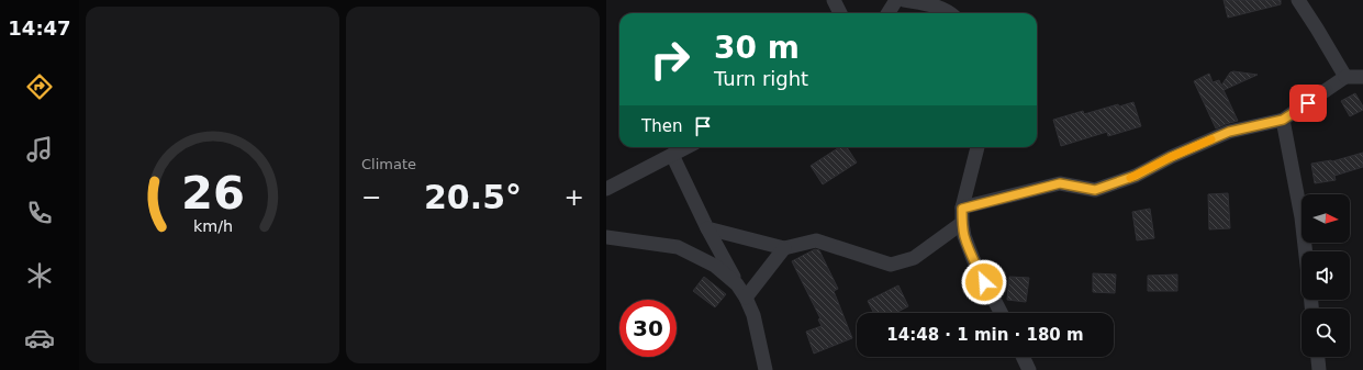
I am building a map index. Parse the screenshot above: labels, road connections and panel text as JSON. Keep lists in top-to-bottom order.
{
  "north": "right",
  "page": {
    "tabs": "14:47",
    "tile": "Climate",
    "turn": ["30 m", "Turn right"],
    "then": "Then",
    "heat": ["−", "20.5°", "+"],
    "limit": "30",
    "trip": "14:48 · 1 min · 180 m",
    "gauge": ["26", "km/h"]
  }
}
